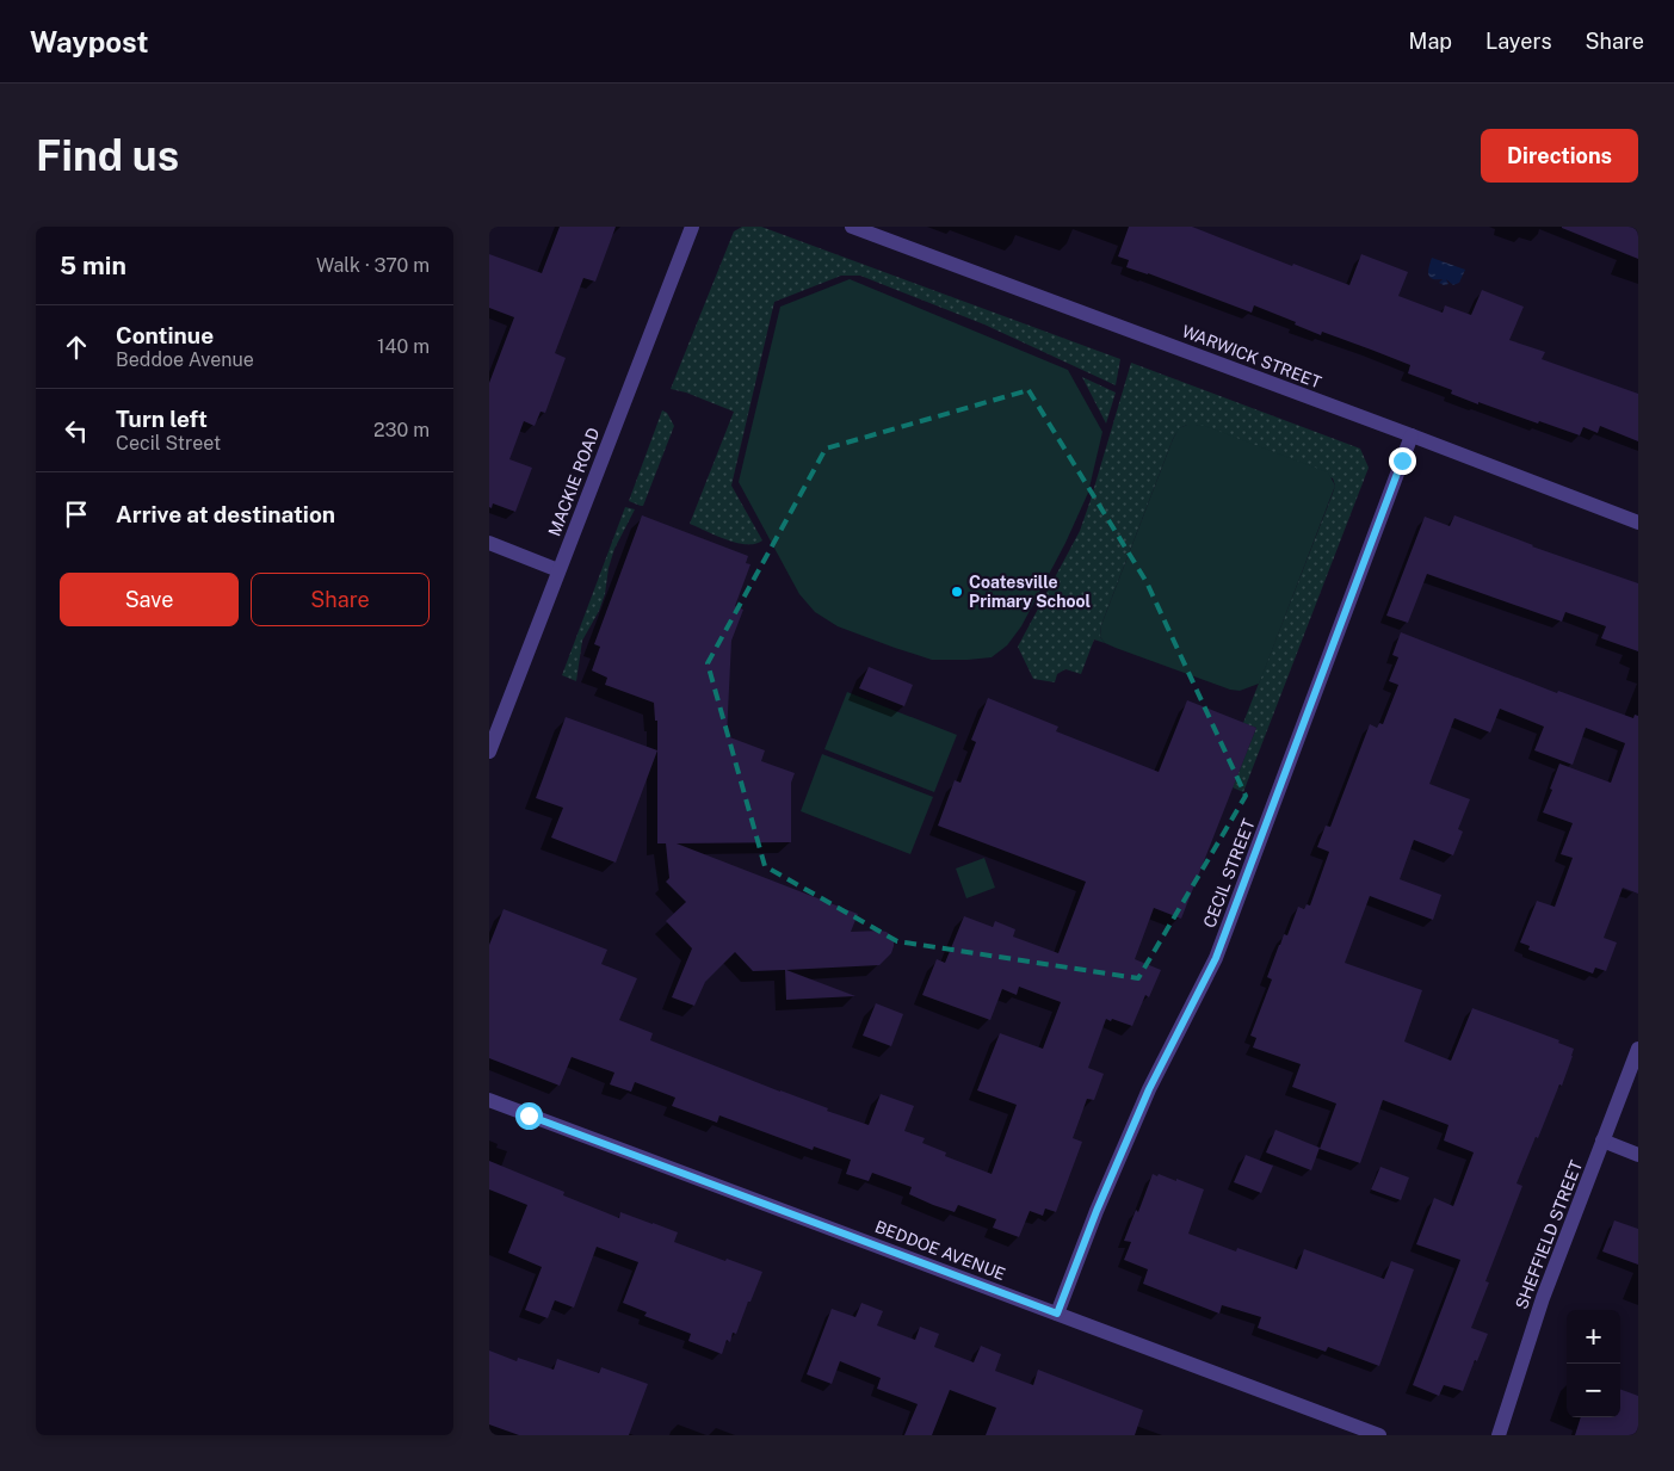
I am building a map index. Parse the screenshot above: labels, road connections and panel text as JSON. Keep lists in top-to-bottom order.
{
  "streets": {
    "street": [
      "WARWICK STREET",
      "MACKIE ROAD",
      "CECIL STREET",
      "SHEFFIELD STREET",
      "BEDDOE AVENUE"
    ]
  },
  "crossings": [
    ["WARWICK STREET", "CECIL STREET"],
    ["CECIL STREET", "BEDDOE AVENUE"]
  ],
  "places": ["Coatesville Primary School"],
  "page": {
    "header": "Waypost",
    "nav": ["Map", "Layers", "Share"],
    "buttons": [
      "Directions",
      ["Save", "Share"]
    ],
    "title": "Find us",
    "heading": ["5 min", "Walk · 370 m"],
    "list": [
      ["Continue", "Beddoe Avenue", "140 m"],
      ["Turn left", "Cecil Street", "230 m"],
      "Arrive at destination"
    ],
    "map_buttons": ["+", "−"]
  }
}
